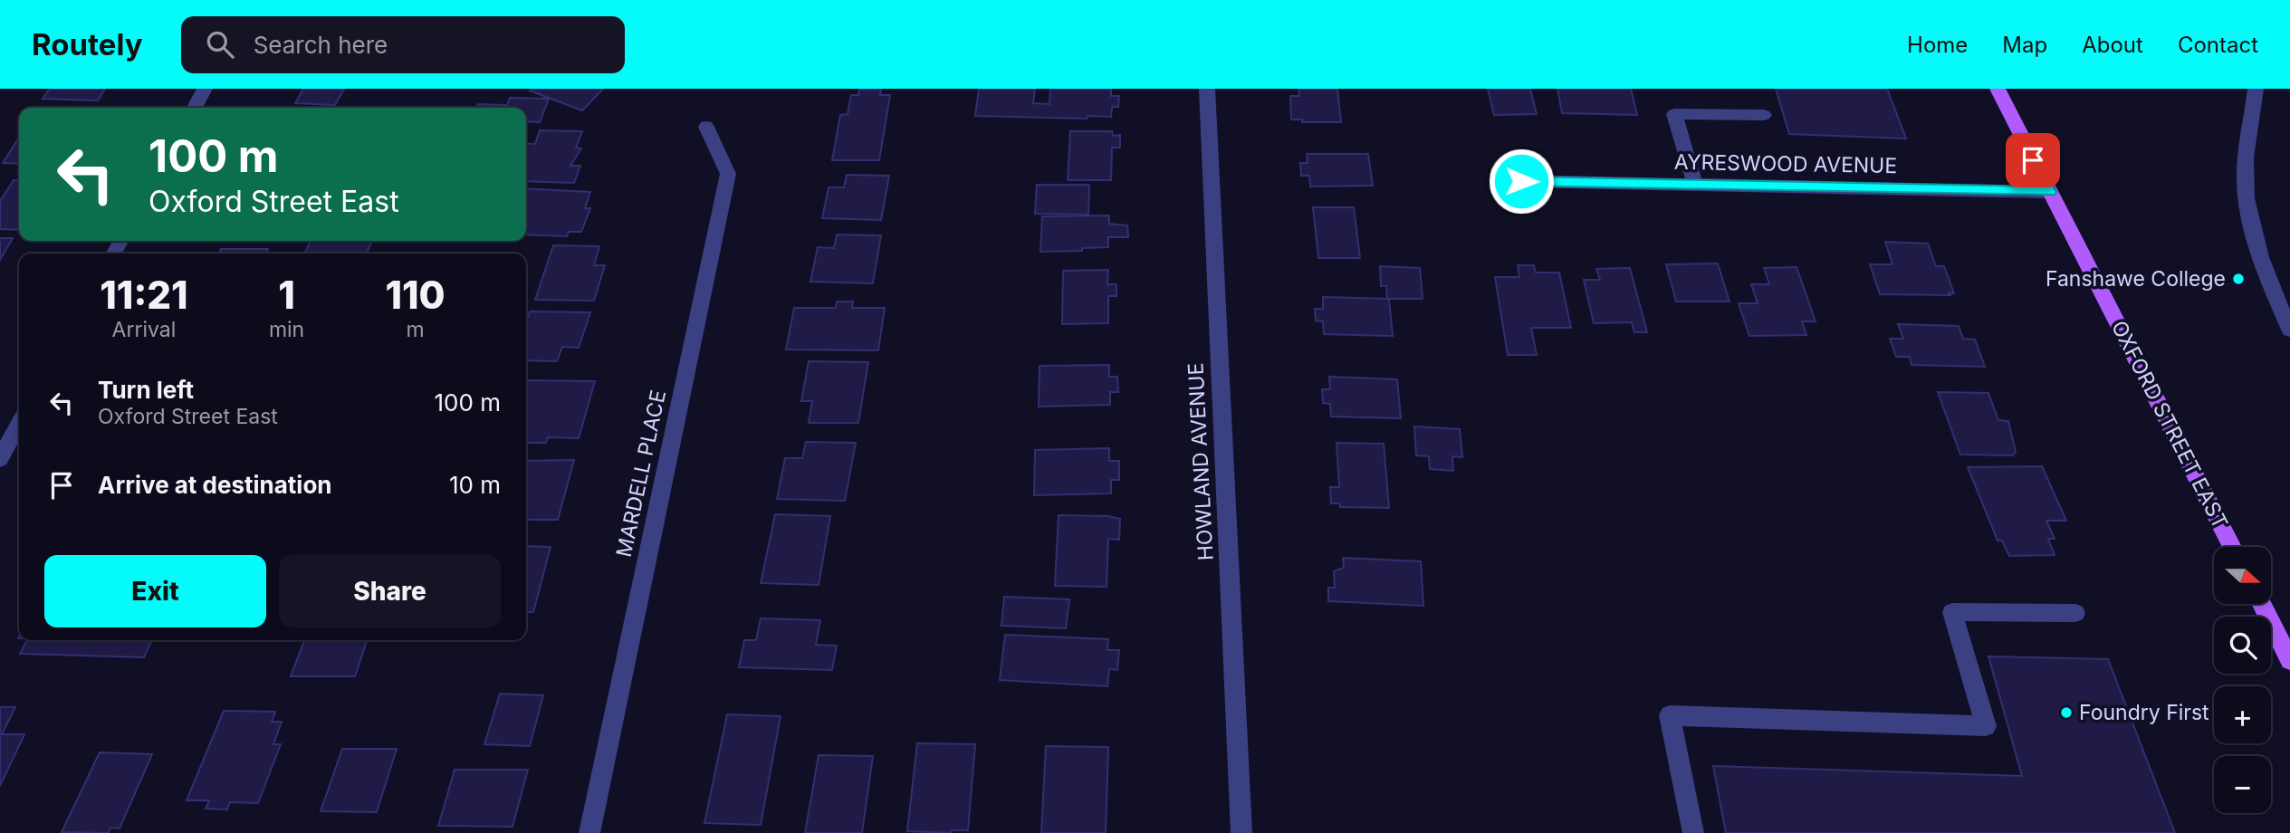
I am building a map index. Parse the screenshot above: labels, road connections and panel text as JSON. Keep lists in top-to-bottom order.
{
  "streets": {
    "main road": ["OXFORD STREET EAST"],
    "street": ["AYRESWOOD AVENUE", "HOWLAND AVENUE", "MARDELL PLACE"]
  },
  "crossings": [
    ["AYRESWOOD AVENUE", "OXFORD STREET EAST"]
  ],
  "places": ["Fanshawe College", "Foundry First"],
  "north": "right",
  "page": {
    "header": "Routely",
    "search": "Search here",
    "nav": [
      "Home",
      "Map",
      "About",
      "Contact"
    ],
    "turn": ["100 m", "Oxford Street East"],
    "eta": [
      "11:21",
      "Arrival",
      "1",
      "min",
      "110",
      "m"
    ],
    "list": [
      {
        "name": "Turn left",
        "note": "Oxford Street East",
        "value": "100 m"
      },
      {
        "name": "Arrive at destination",
        "value": "10 m"
      }
    ],
    "buttons": ["Exit", "Share"],
    "map_buttons": ["+", "−"]
  }
}
